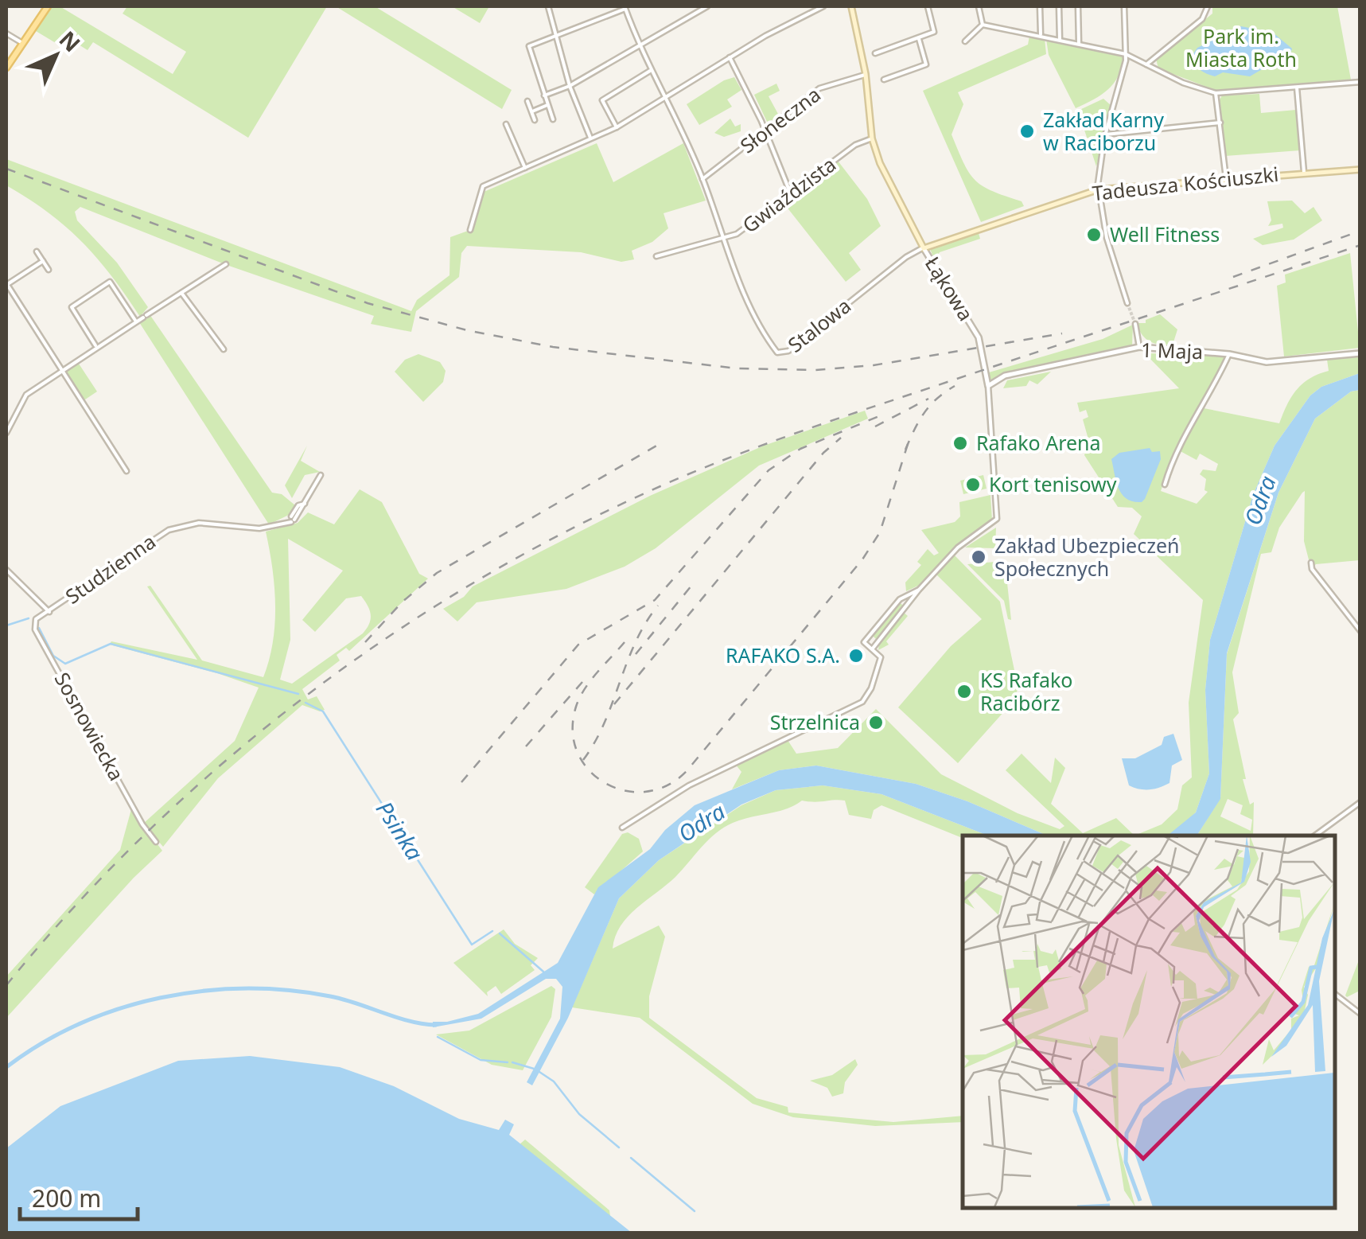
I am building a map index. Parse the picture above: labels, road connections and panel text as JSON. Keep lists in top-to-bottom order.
{
  "streets": {
    "main road": ["Tadeusza Kościuszki", "Łąkowa"],
    "street": [
      "Słoneczna",
      "Gwiaździsta",
      "Stalowa",
      "1 Maja",
      "Studzienna",
      "Sosnowiecka"
    ]
  },
  "crossings": [
    ["Słoneczna", "Łąkowa"],
    ["Tadeusza Kościuszki", "Łąkowa"],
    ["Tadeusza Kościuszki", "Stalowa"],
    ["Gwiaździsta", "Łąkowa"],
    ["Gwiaździsta", "Stalowa"],
    ["Łąkowa", "Stalowa"],
    ["Łąkowa", "1 Maja"],
    ["Studzienna", "Sosnowiecka"]
  ],
  "water": ["Odra", "Psinka"],
  "parks": ["Park im. Miasta Roth"],
  "places": [
    "Zakład Karny w Raciborzu",
    "Well Fitness",
    "Rafako Arena",
    "Kort tenisowy",
    "Zakład Ubezpieczeń Społecznych",
    "RAFAKO S.A.",
    "KS Rafako Racibórz",
    "Strzelnica"
  ],
  "scale_bar": "200 m",
  "north": "top right"
}
